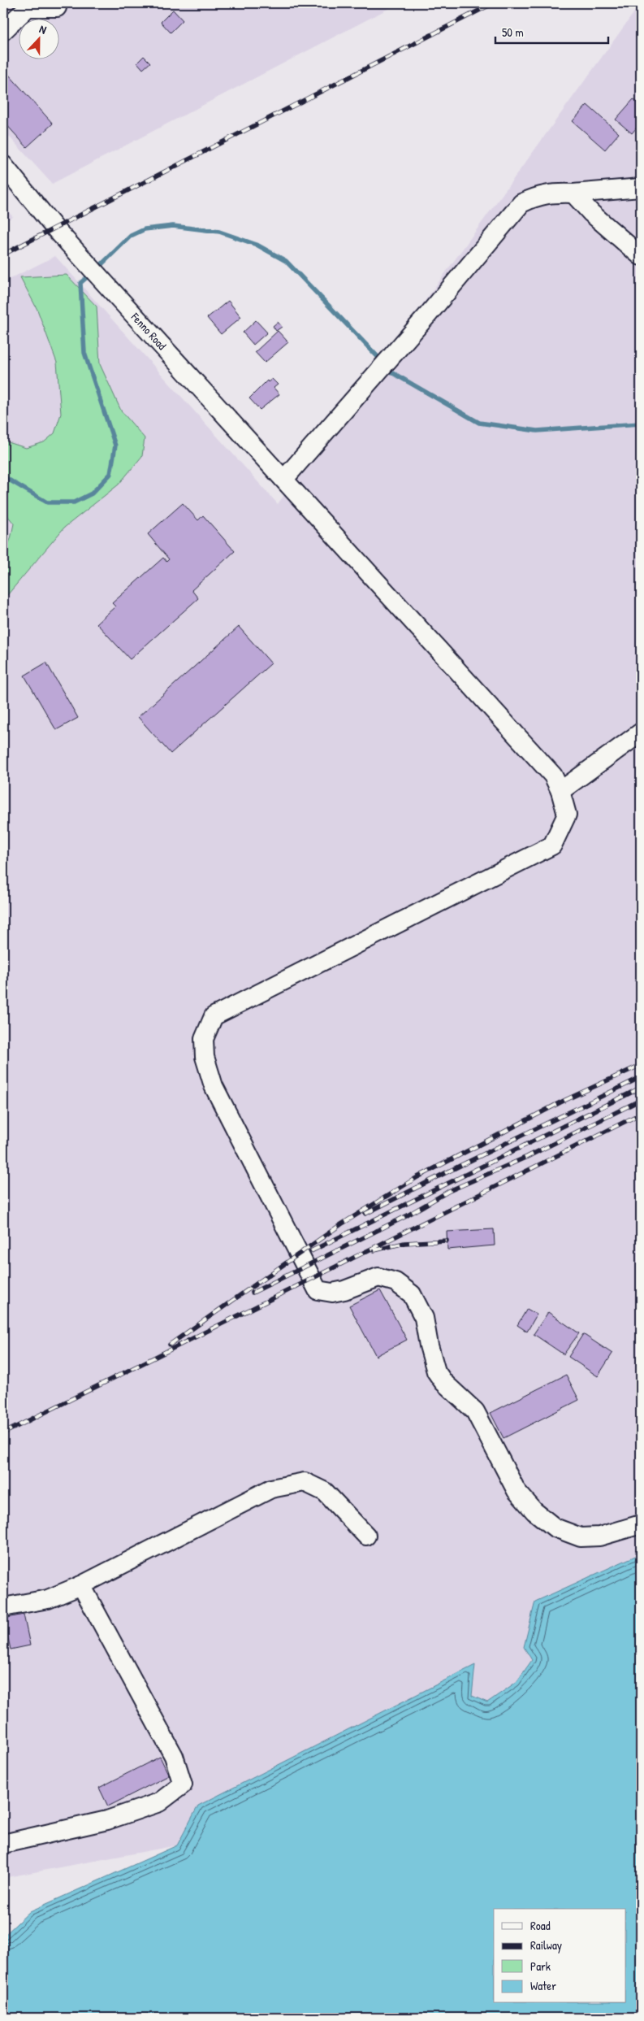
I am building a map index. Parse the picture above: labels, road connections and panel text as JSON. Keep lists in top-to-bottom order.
{
  "streets": {
    "street": ["Fenno Road"]
  },
  "legend": [
    "Road",
    "Railway",
    "Park",
    "Water"
  ],
  "scale_bar": "50 m",
  "north": "top"
}
